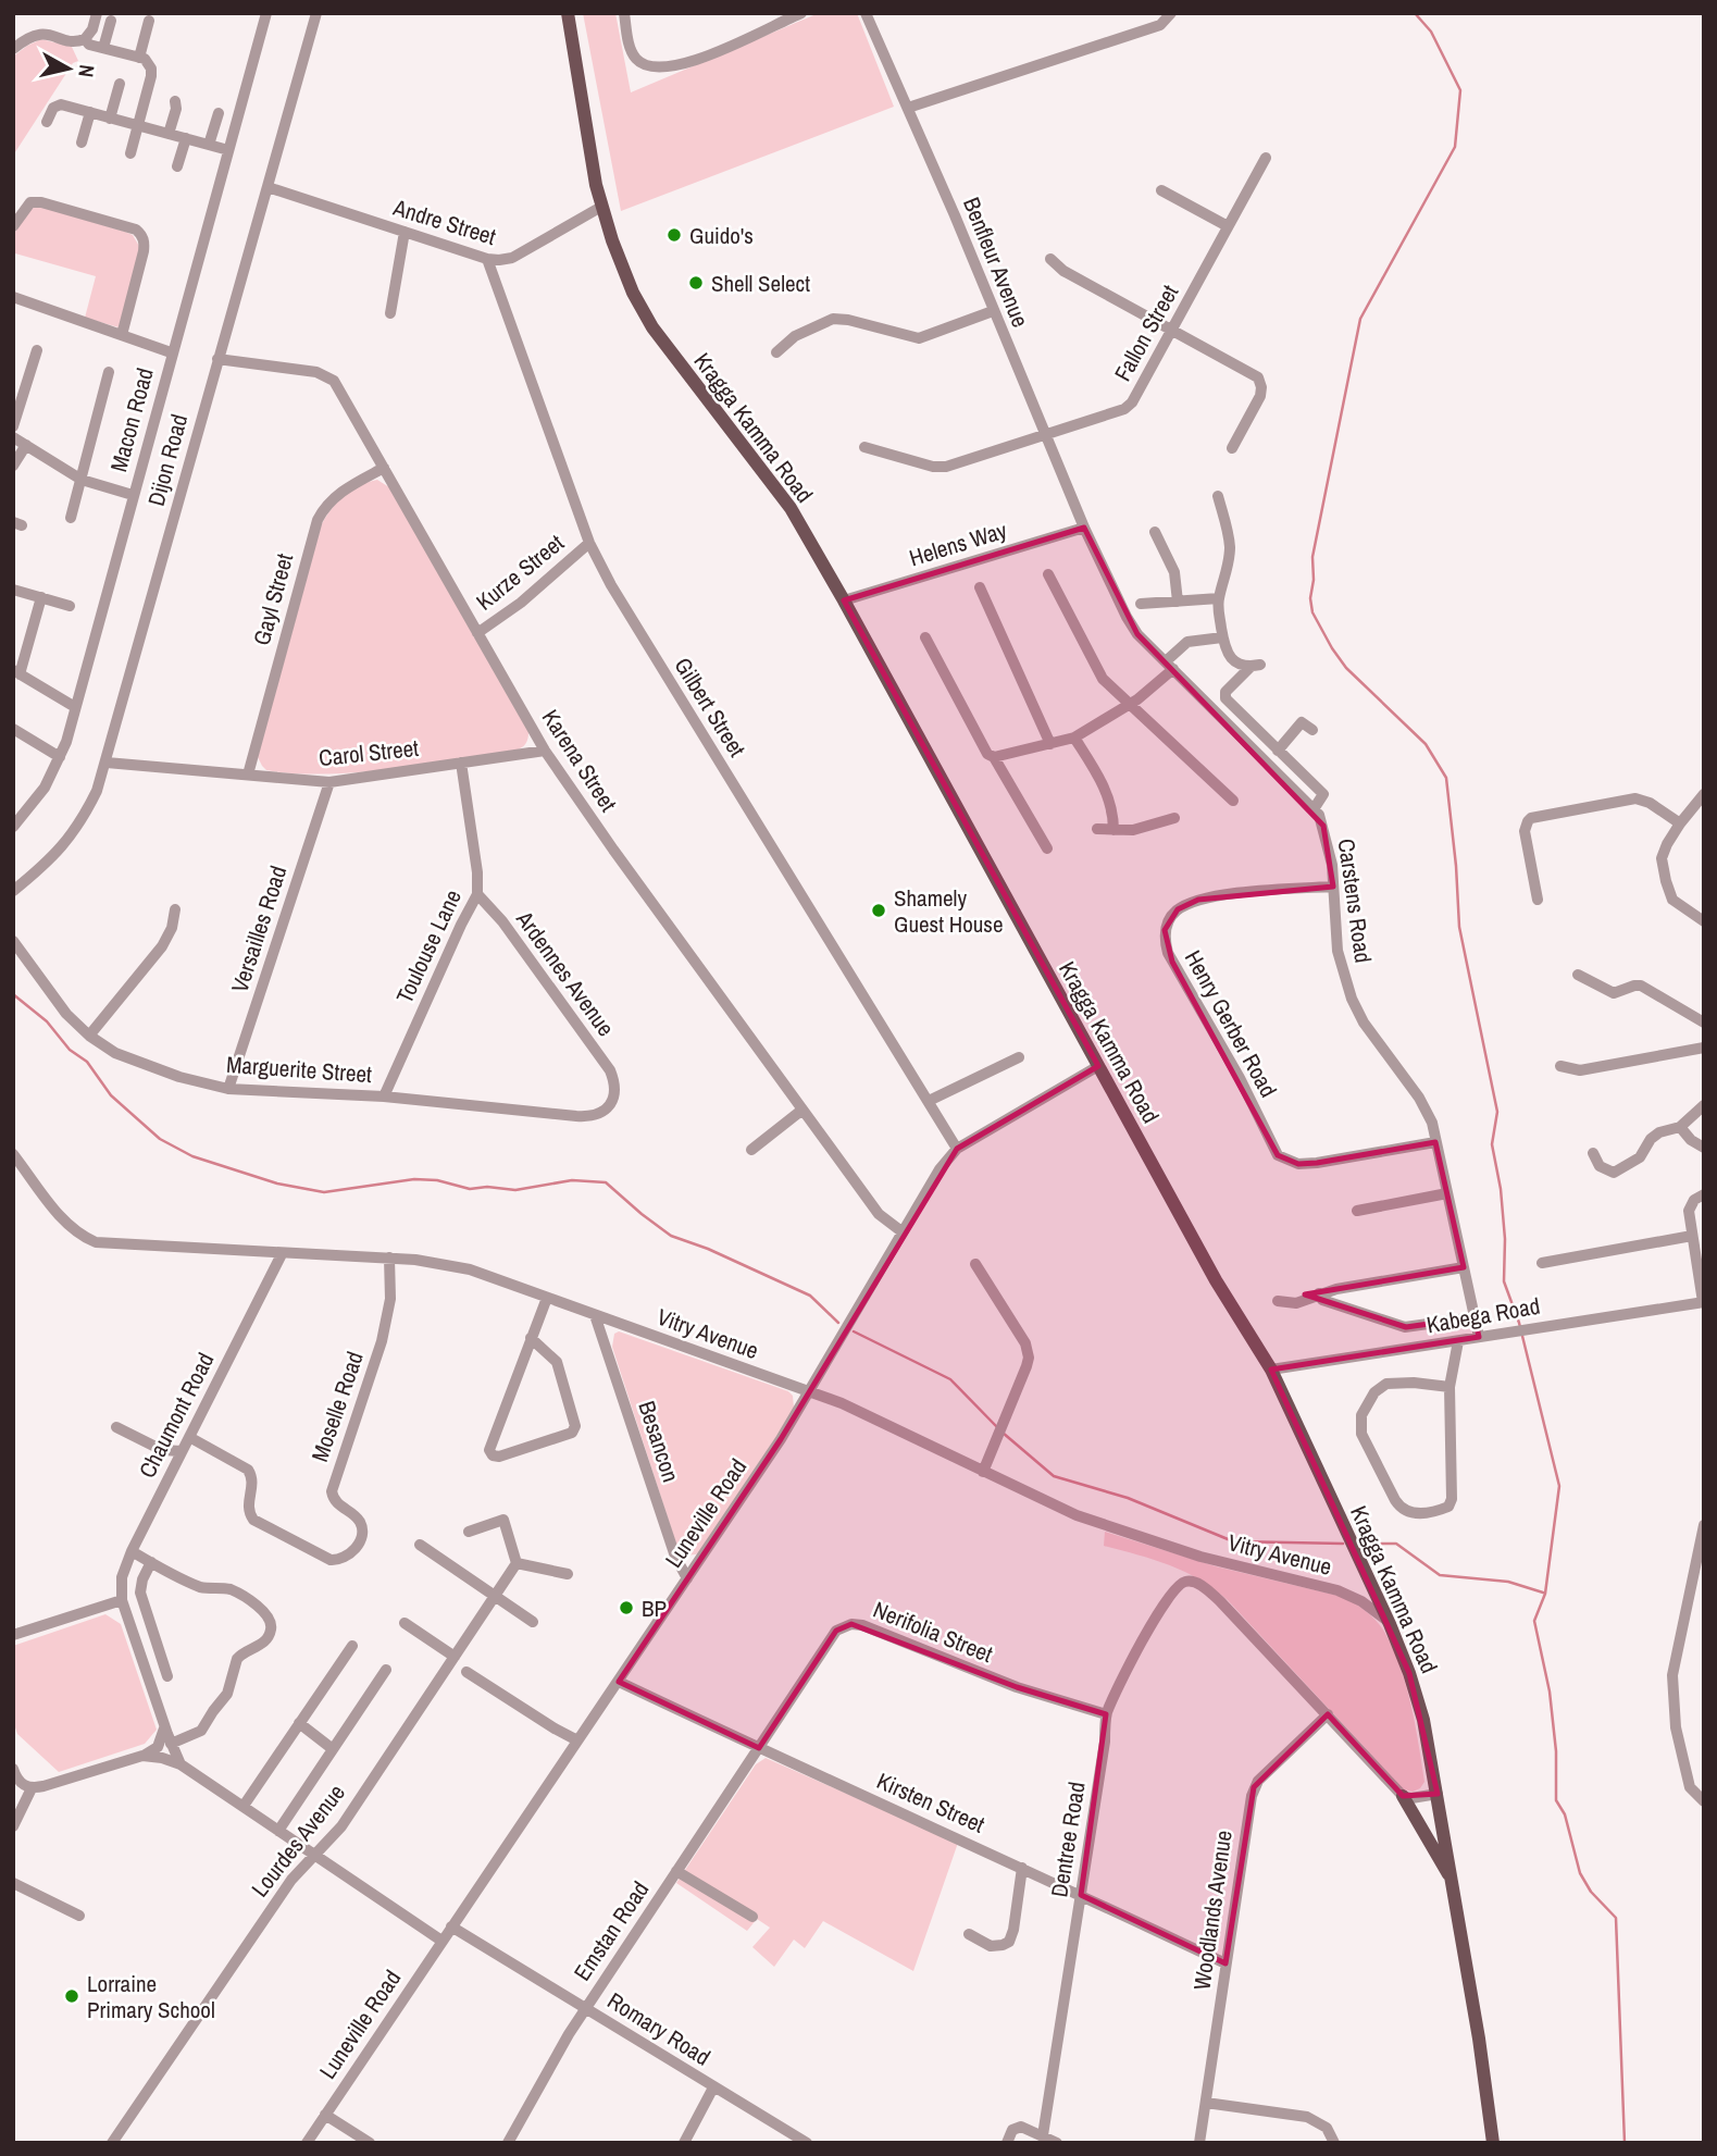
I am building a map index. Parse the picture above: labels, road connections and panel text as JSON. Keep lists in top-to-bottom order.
{
  "streets": {
    "main road": ["Kragga Kamma Road"],
    "street": [
      "Andre Street",
      "Benfleur Avenue",
      "Fallon Street",
      "Macon Road",
      "Dijon Road",
      "Helens Way",
      "Kurze Street",
      "Gayl Street",
      "Gilbert Street",
      "Carol Street",
      "Karena Street",
      "Carstens Road",
      "Versailles Road",
      "Toulouse Lane",
      "Ardennes Avenue",
      "Henry Gerber Road",
      "Marguerite Street",
      "Kabega Road",
      "Vitry Avenue",
      "Moselle Road",
      "Chaumont Road",
      "Besancon",
      "Luneville Road",
      "Nerifolia Street",
      "Kirsten Street",
      "Dentree Road",
      "Lourdes Avenue",
      "Woodlands Avenue",
      "Emstan Road",
      "Romary Road"
    ]
  },
  "crossings": [
    ["Andre Street", "Kragga Kamma Road"],
    ["Andre Street", "Dijon Road"],
    ["Andre Street", "Gilbert Street"],
    ["Benfleur Avenue", "Fallon Street"],
    ["Benfleur Avenue", "Helens Way"],
    ["Benfleur Avenue", "Carstens Road"],
    ["Kragga Kamma Road", "Helens Way"],
    ["Kragga Kamma Road", "Kabega Road"],
    ["Kragga Kamma Road", "Vitry Avenue"],
    ["Kragga Kamma Road", "Luneville Road"],
    ["Dijon Road", "Carol Street"],
    ["Dijon Road", "Karena Street"],
    ["Helens Way", "Carstens Road"],
    ["Kurze Street", "Gilbert Street"],
    ["Kurze Street", "Karena Street"],
    ["Gayl Street", "Carol Street"],
    ["Gayl Street", "Karena Street"],
    ["Gilbert Street", "Luneville Road"],
    ["Carol Street", "Karena Street"],
    ["Carol Street", "Versailles Road"],
    ["Carol Street", "Toulouse Lane"],
    ["Karena Street", "Luneville Road"],
    ["Carstens Road", "Henry Gerber Road"],
    ["Carstens Road", "Kabega Road"],
    ["Versailles Road", "Marguerite Street"],
    ["Toulouse Lane", "Ardennes Avenue"],
    ["Toulouse Lane", "Marguerite Street"],
    ["Ardennes Avenue", "Marguerite Street"],
    ["Vitry Avenue", "Moselle Road"],
    ["Vitry Avenue", "Chaumont Road"],
    ["Vitry Avenue", "Besancon"],
    ["Vitry Avenue", "Luneville Road"],
    ["Moselle Road", "Chaumont Road"],
    ["Besancon", "Luneville Road"],
    ["Luneville Road", "Kirsten Street"],
    ["Luneville Road", "Romary Road"],
    ["Nerifolia Street", "Kirsten Street"],
    ["Nerifolia Street", "Dentree Road"],
    ["Nerifolia Street", "Emstan Road"],
    ["Kirsten Street", "Dentree Road"],
    ["Kirsten Street", "Woodlands Avenue"],
    ["Kirsten Street", "Emstan Road"],
    ["Dentree Road", "Woodlands Avenue"],
    ["Emstan Road", "Romary Road"]
  ],
  "places": [
    "Guido's",
    "Shell Select",
    "Shamely Guest House",
    "BP",
    "Lorraine Primary School"
  ],
  "north": "right"
}
